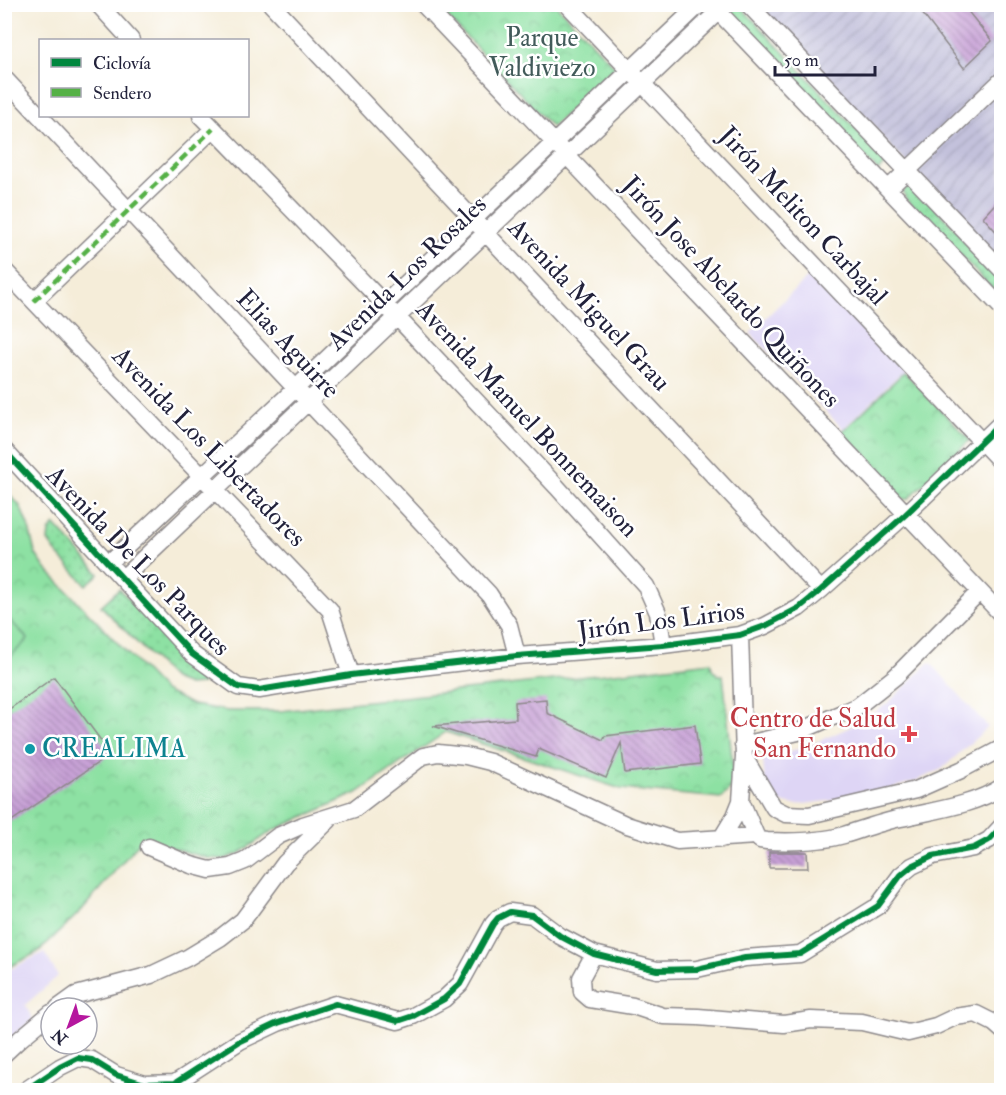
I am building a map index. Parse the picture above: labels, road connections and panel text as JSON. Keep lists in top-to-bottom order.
{
  "streets": {
    "street": [
      "Jirón Meliton Carbajal",
      "Avenida Los Rosales",
      "Jirón Jose Abelardo Quiñones",
      "Avenida Miguel Grau",
      "Elias Aguirre",
      "Avenida Manuel Bonnemaison",
      "Avenida Los Libertadores",
      "Avenida De Los Parques",
      "Jirón Los Lirios"
    ]
  },
  "crossings": [
    ["Jirón Meliton Carbajal", "Avenida Los Rosales"],
    ["Jirón Meliton Carbajal", "Jirón Los Lirios"],
    ["Avenida Los Rosales", "Jirón Jose Abelardo Quiñones"],
    ["Avenida Los Rosales", "Avenida Miguel Grau"],
    ["Avenida Los Rosales", "Elias Aguirre"],
    ["Avenida Los Rosales", "Avenida Manuel Bonnemaison"],
    ["Avenida Los Rosales", "Avenida Los Libertadores"],
    ["Avenida Los Rosales", "Avenida De Los Parques"],
    ["Jirón Jose Abelardo Quiñones", "Jirón Los Lirios"],
    ["Avenida Miguel Grau", "Jirón Los Lirios"],
    ["Elias Aguirre", "Jirón Los Lirios"],
    ["Avenida Manuel Bonnemaison", "Jirón Los Lirios"],
    ["Avenida Los Libertadores", "Jirón Los Lirios"],
    ["Avenida De Los Parques", "Jirón Los Lirios"]
  ],
  "parks": ["Parque Valdiviezo"],
  "places": {
    "health": ["Centro de Salud San Fernando"],
    "other": ["CREALIMA"]
  },
  "legend": ["Ciclovía", "Sendero"],
  "scale_bar": "50 m",
  "north": "bottom left"
}
